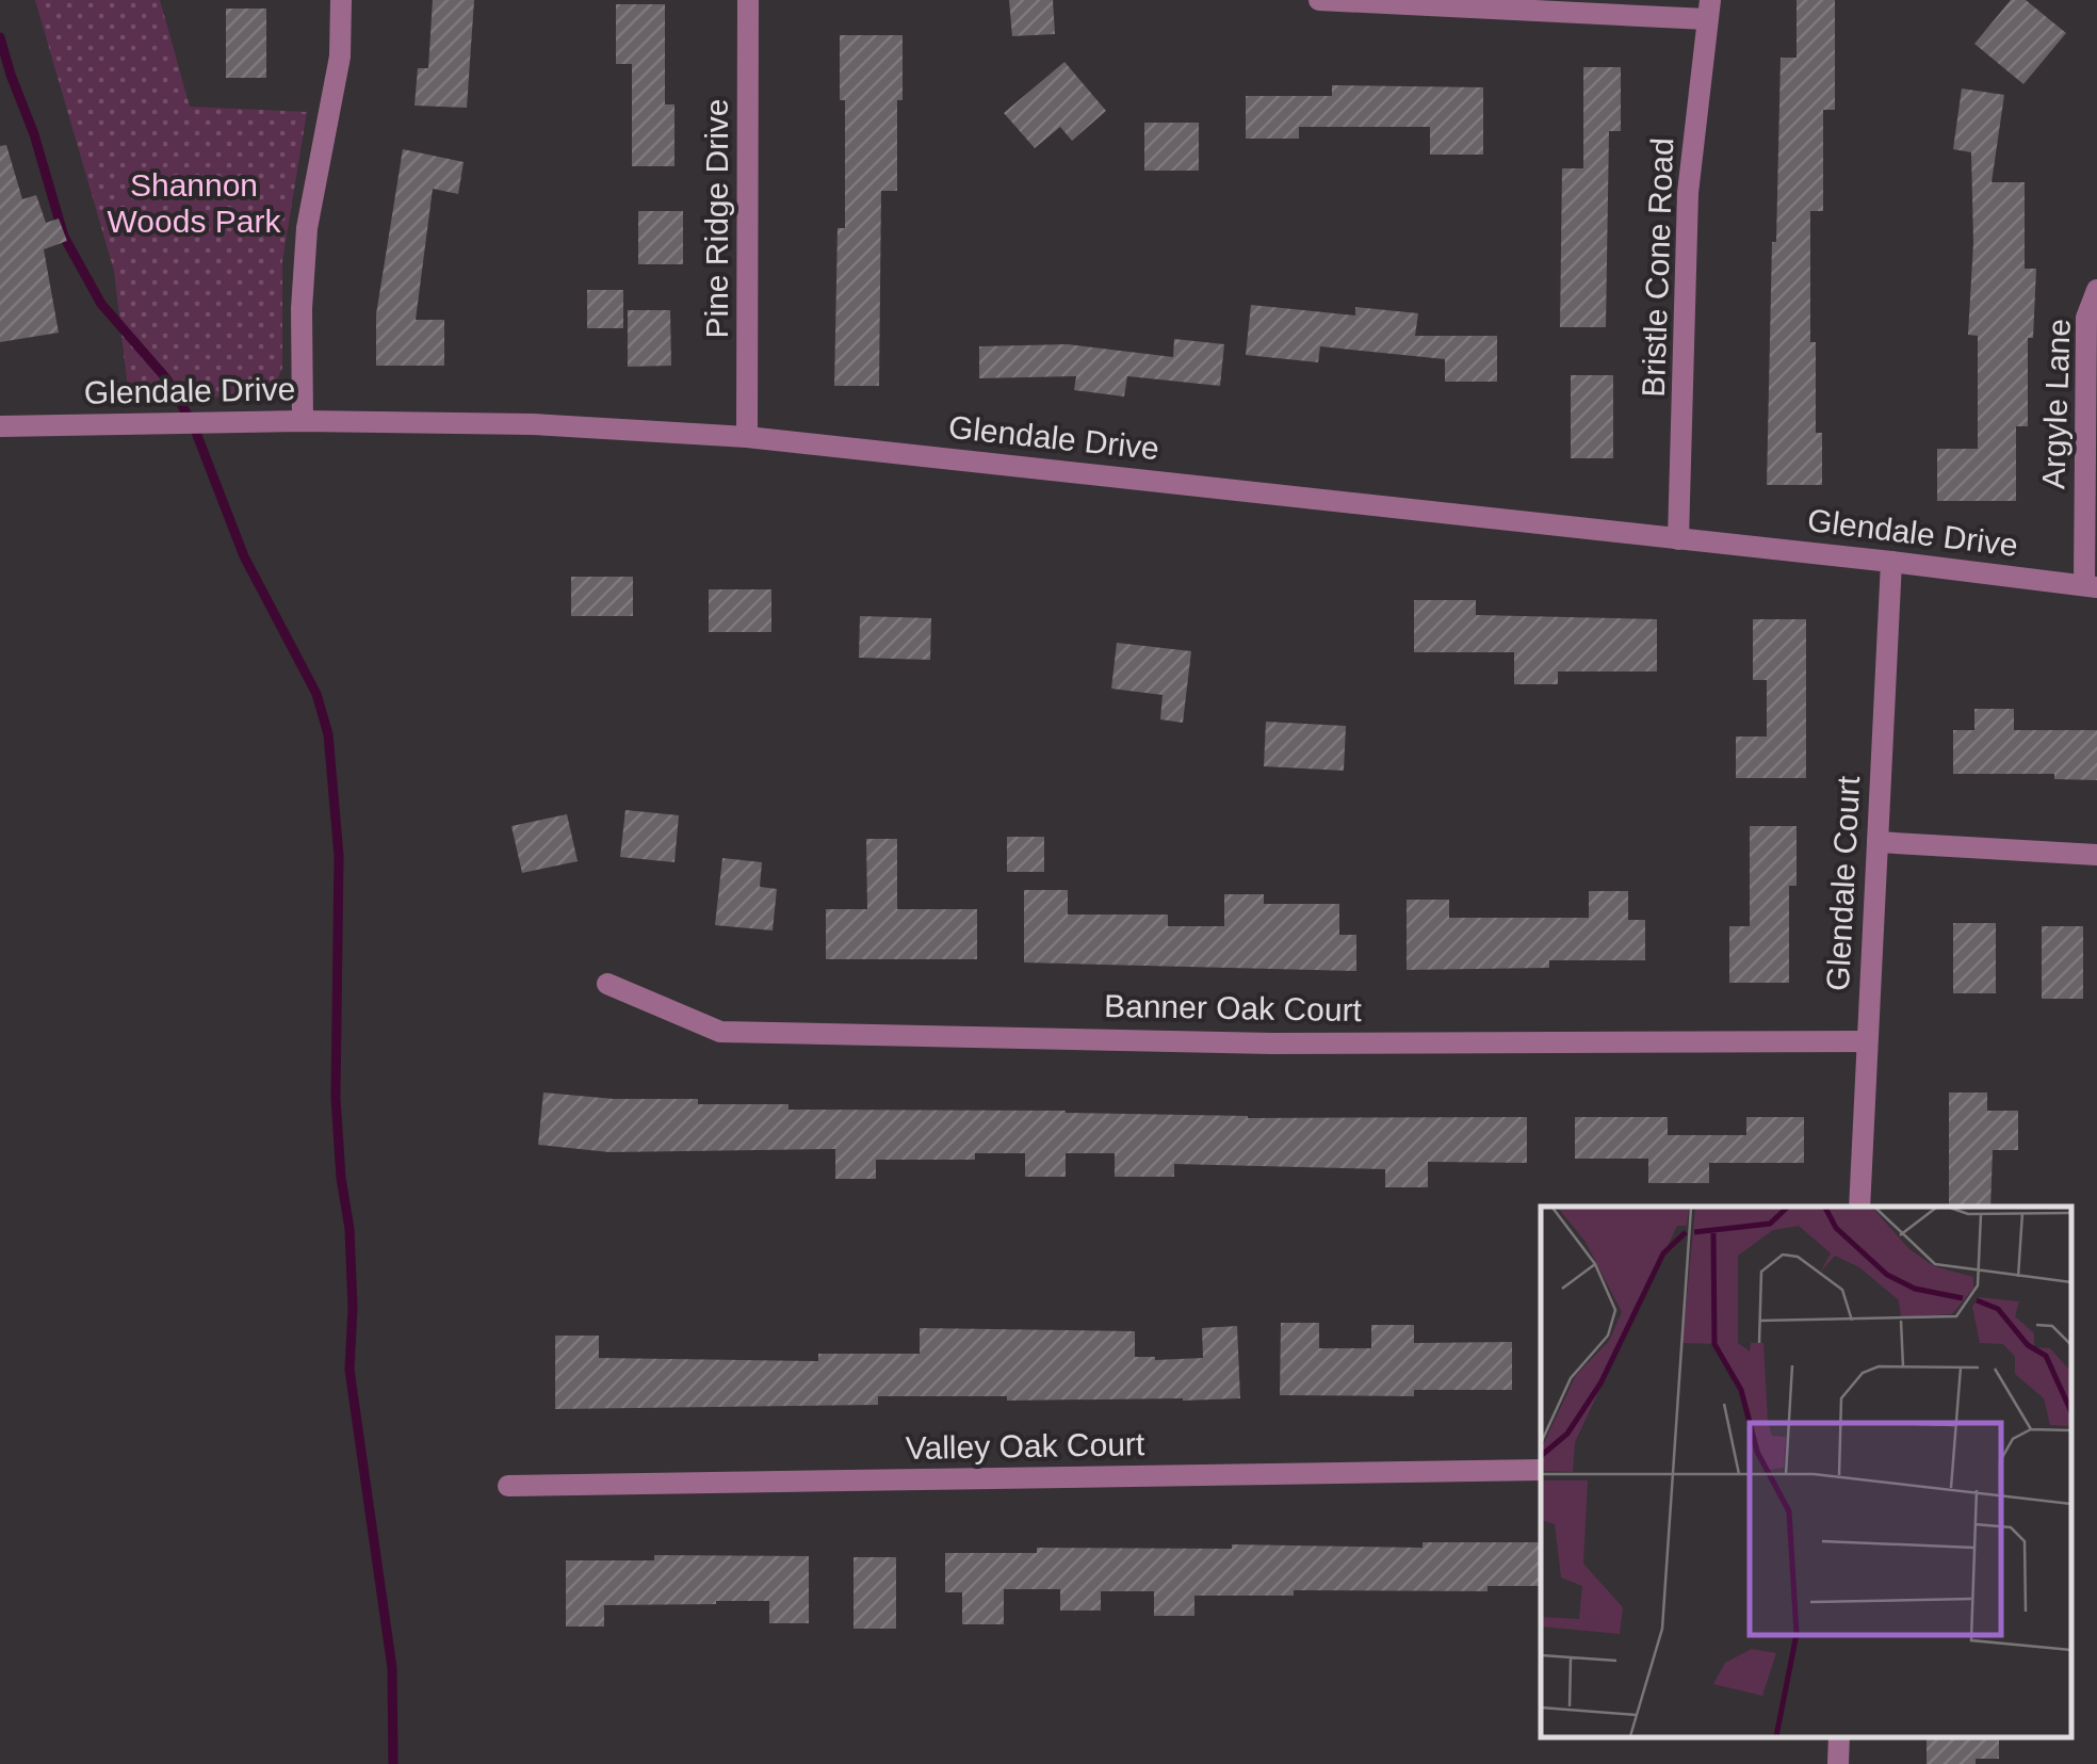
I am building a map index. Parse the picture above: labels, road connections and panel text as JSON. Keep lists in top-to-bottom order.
{
  "streets": {
    "street": [
      "Pine Ridge Drive",
      "Bristle Cone Road",
      "Glendale Drive",
      "Argyle Lane",
      "Glendale Court",
      "Banner Oak Court",
      "Valley Oak Court"
    ]
  },
  "crossings": [
    ["Pine Ridge Drive", "Glendale Drive"],
    ["Bristle Cone Road", "Glendale Drive"],
    ["Glendale Drive", "Argyle Lane"],
    ["Glendale Drive", "Glendale Court"],
    ["Glendale Court", "Banner Oak Court"]
  ],
  "parks": ["Shannon Woods Park"]
}
